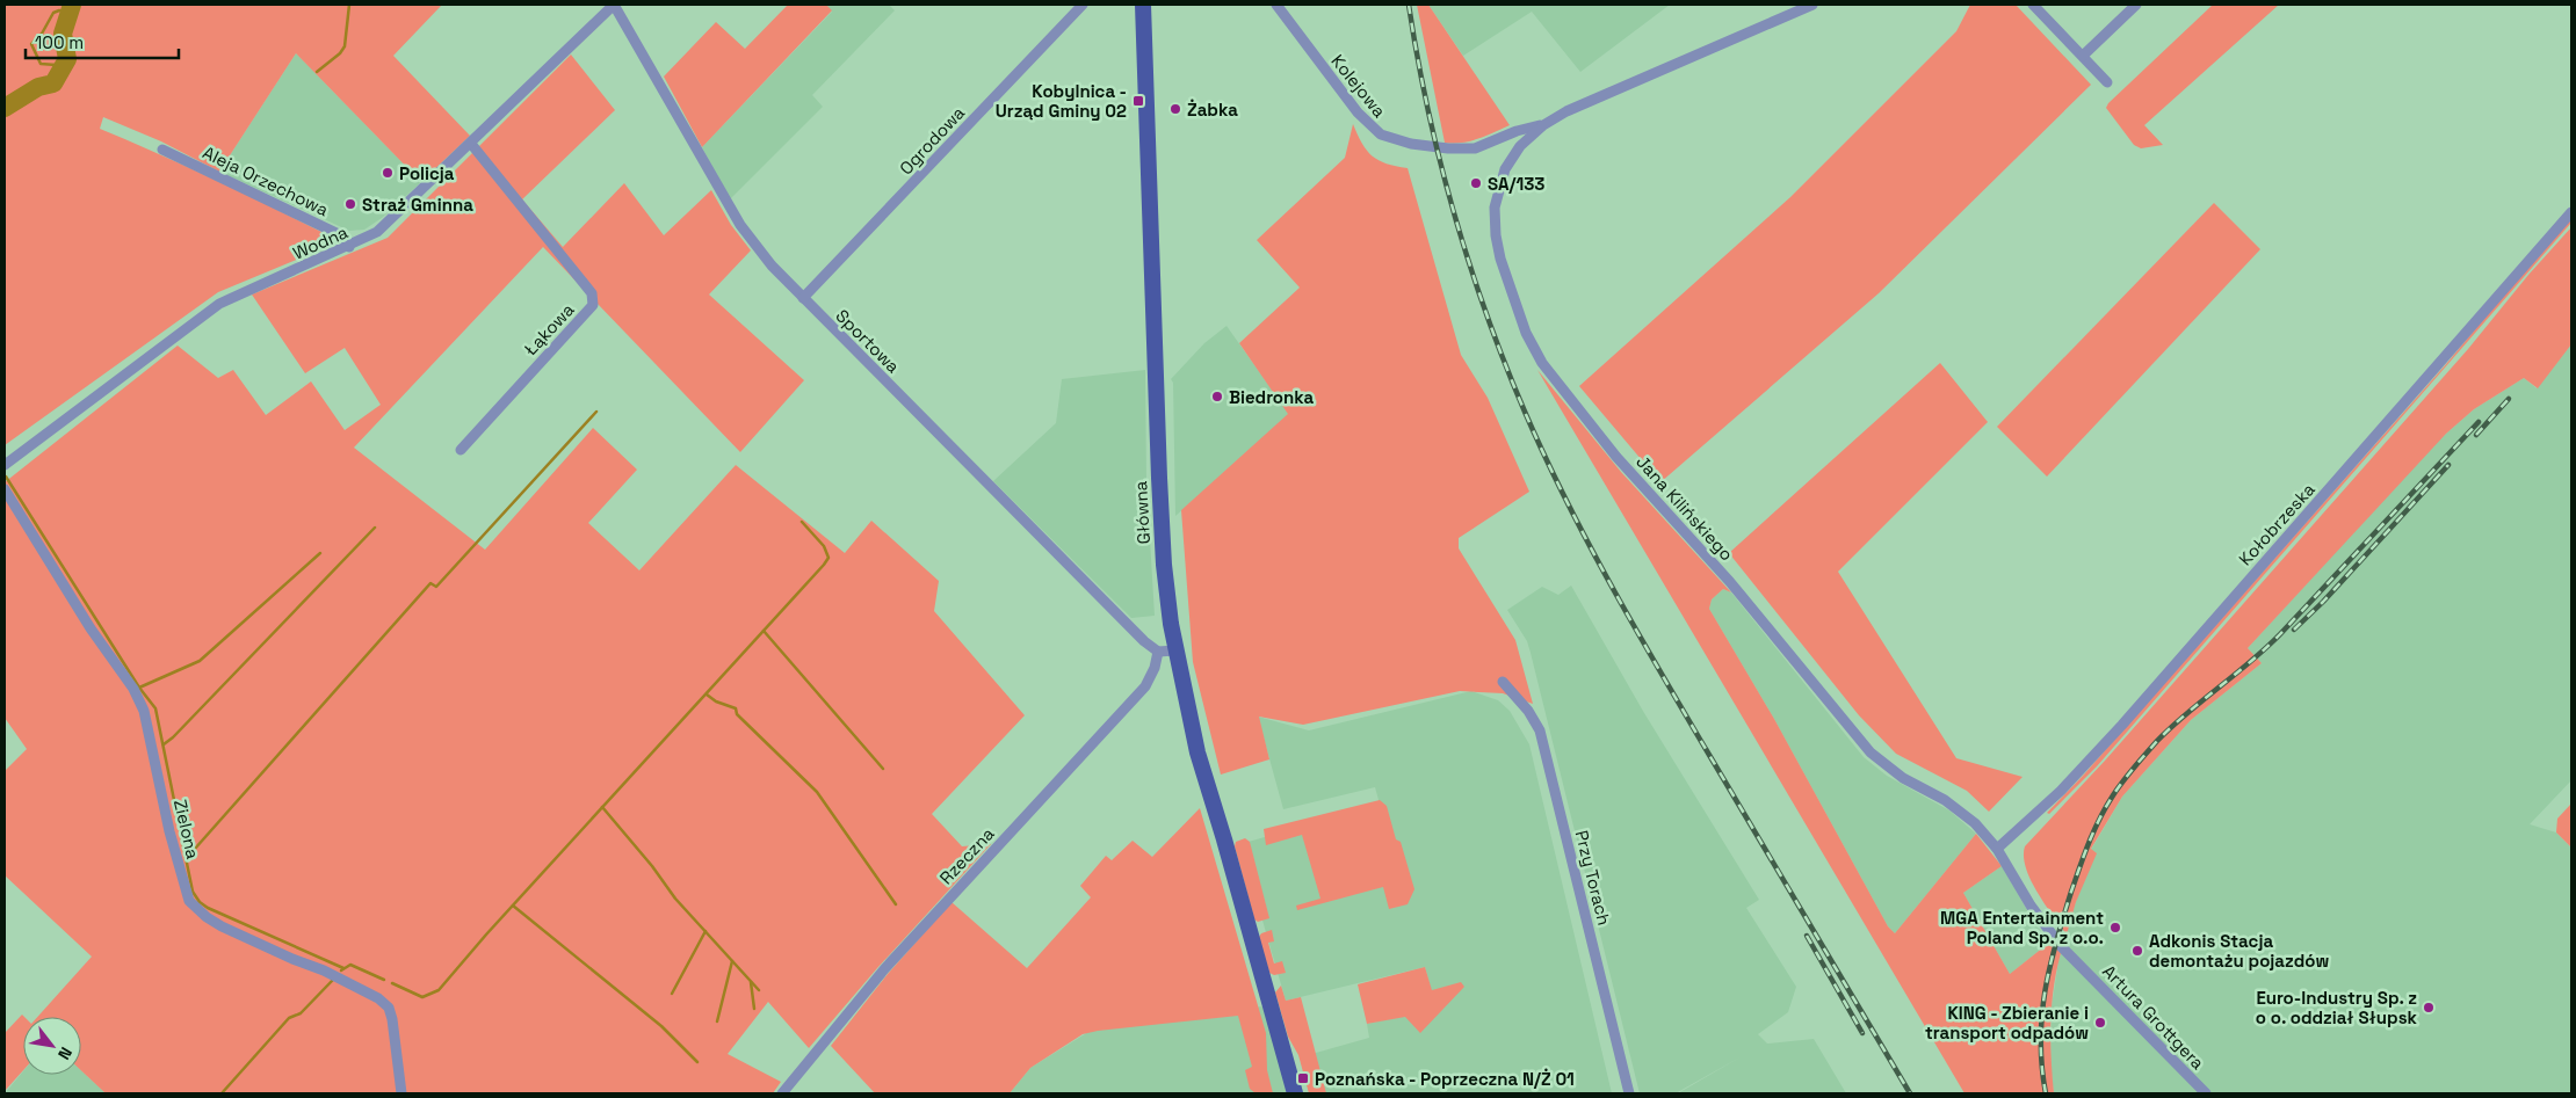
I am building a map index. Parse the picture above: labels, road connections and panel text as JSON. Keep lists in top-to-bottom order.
{
  "streets": {
    "main road": ["Główna"],
    "street": [
      "Kolejowa",
      "Ogrodowa",
      "Aleja Orzechowa",
      "Wodna",
      "Łąkowa",
      "Sportowa",
      "Jana Kilińskiego",
      "Kołobrzeska",
      "Zielona",
      "Rzeczna",
      "Przy Torach",
      "Artura Grottgera"
    ]
  },
  "crossings": [
    ["Kolejowa", "Jana Kilińskiego"],
    ["Ogrodowa", "Sportowa"],
    ["Aleja Orzechowa", "Wodna"],
    ["Wodna", "Łąkowa"],
    ["Wodna", "Sportowa"],
    ["Sportowa", "Rzeczna"],
    ["Jana Kilińskiego", "Kołobrzeska"],
    ["Jana Kilińskiego", "Artura Grottgera"],
    ["Kołobrzeska", "Artura Grottgera"]
  ],
  "places": {
    "transit": ["Kobylnica - Urząd Gminy 02", "Poznańska - Poprzeczna N/Ż 01"],
    "other": [
      "Żabka",
      "Policja",
      "SA/133",
      "Straż Gminna",
      "Biedronka",
      "MGA Entertainment Poland Sp. z o.o.",
      "Adkonis Stacja demontażu pojazdów",
      "Euro-Industry Sp. z o o. oddział Słupsk",
      "KING - Zbieranie i transport odpadów"
    ]
  },
  "scale_bar": "100 m",
  "north": "bottom right"
}
